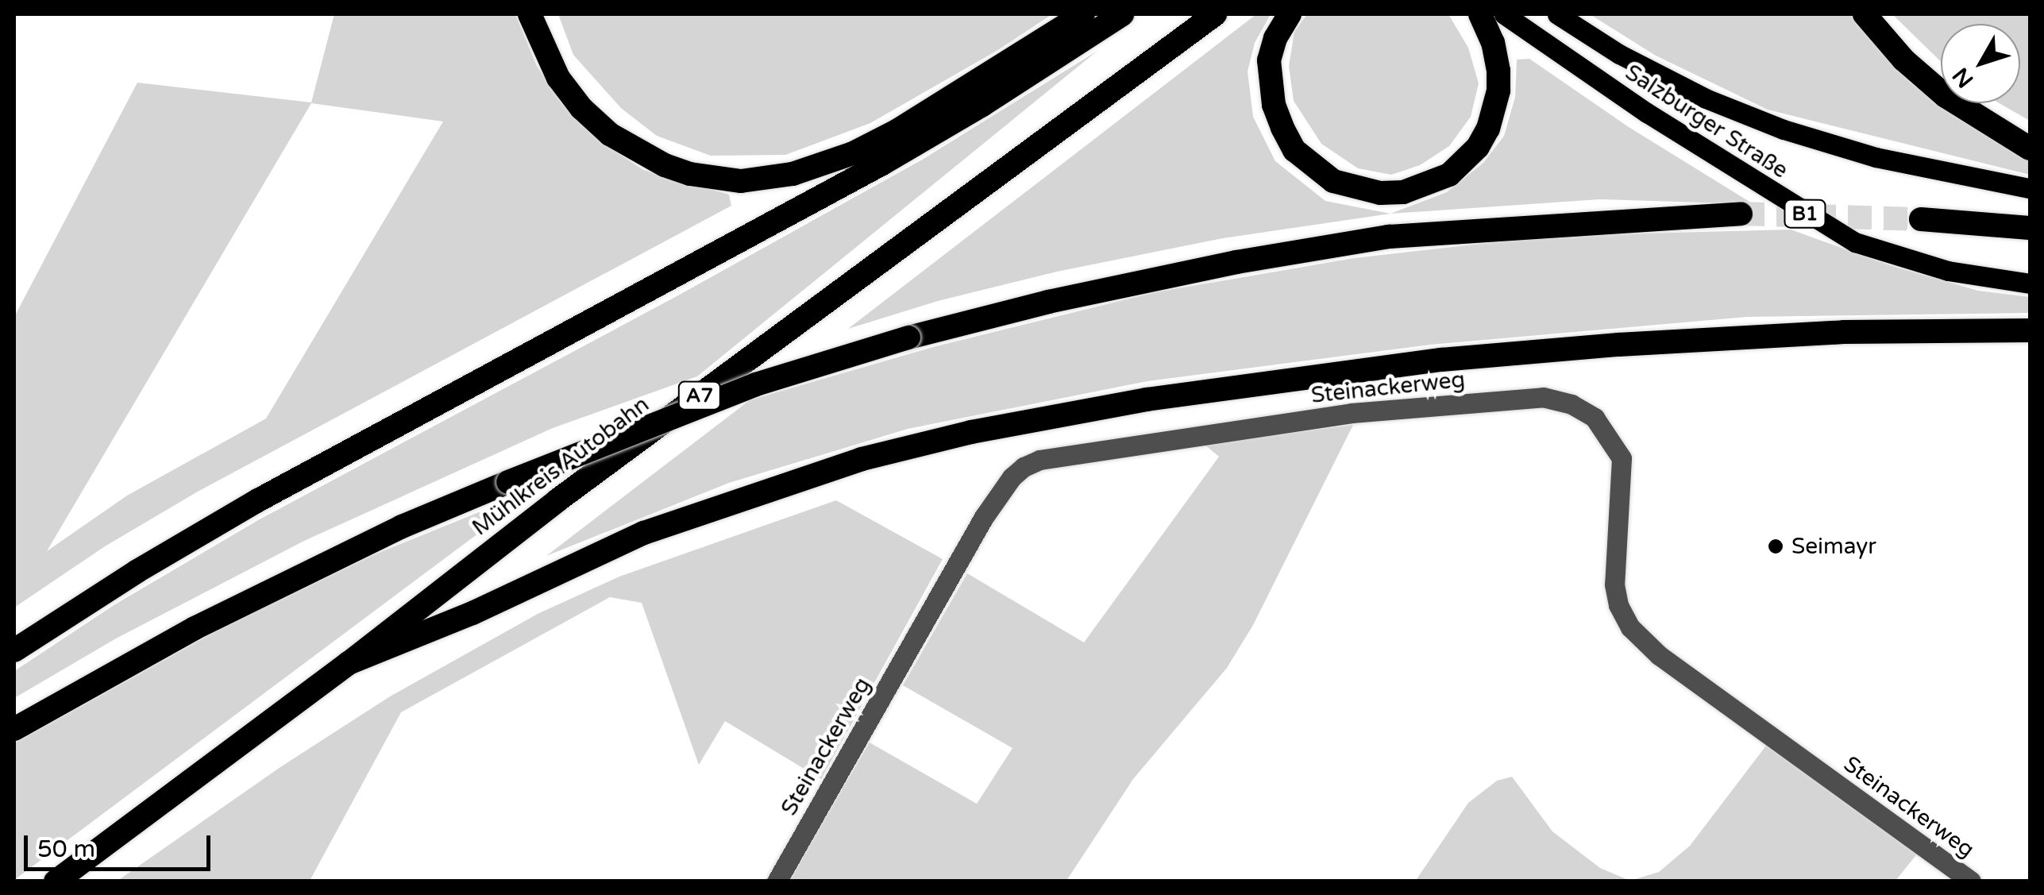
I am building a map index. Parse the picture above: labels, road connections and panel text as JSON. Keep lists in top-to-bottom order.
{
  "streets": {
    "highway": ["A7", "Mühlkreis Autobahn"],
    "main road": ["Salzburger Straße", "B1"],
    "street": ["Steinackerweg"]
  },
  "places": ["Seimayr"],
  "scale_bar": "50 m",
  "north": "bottom left"
}
